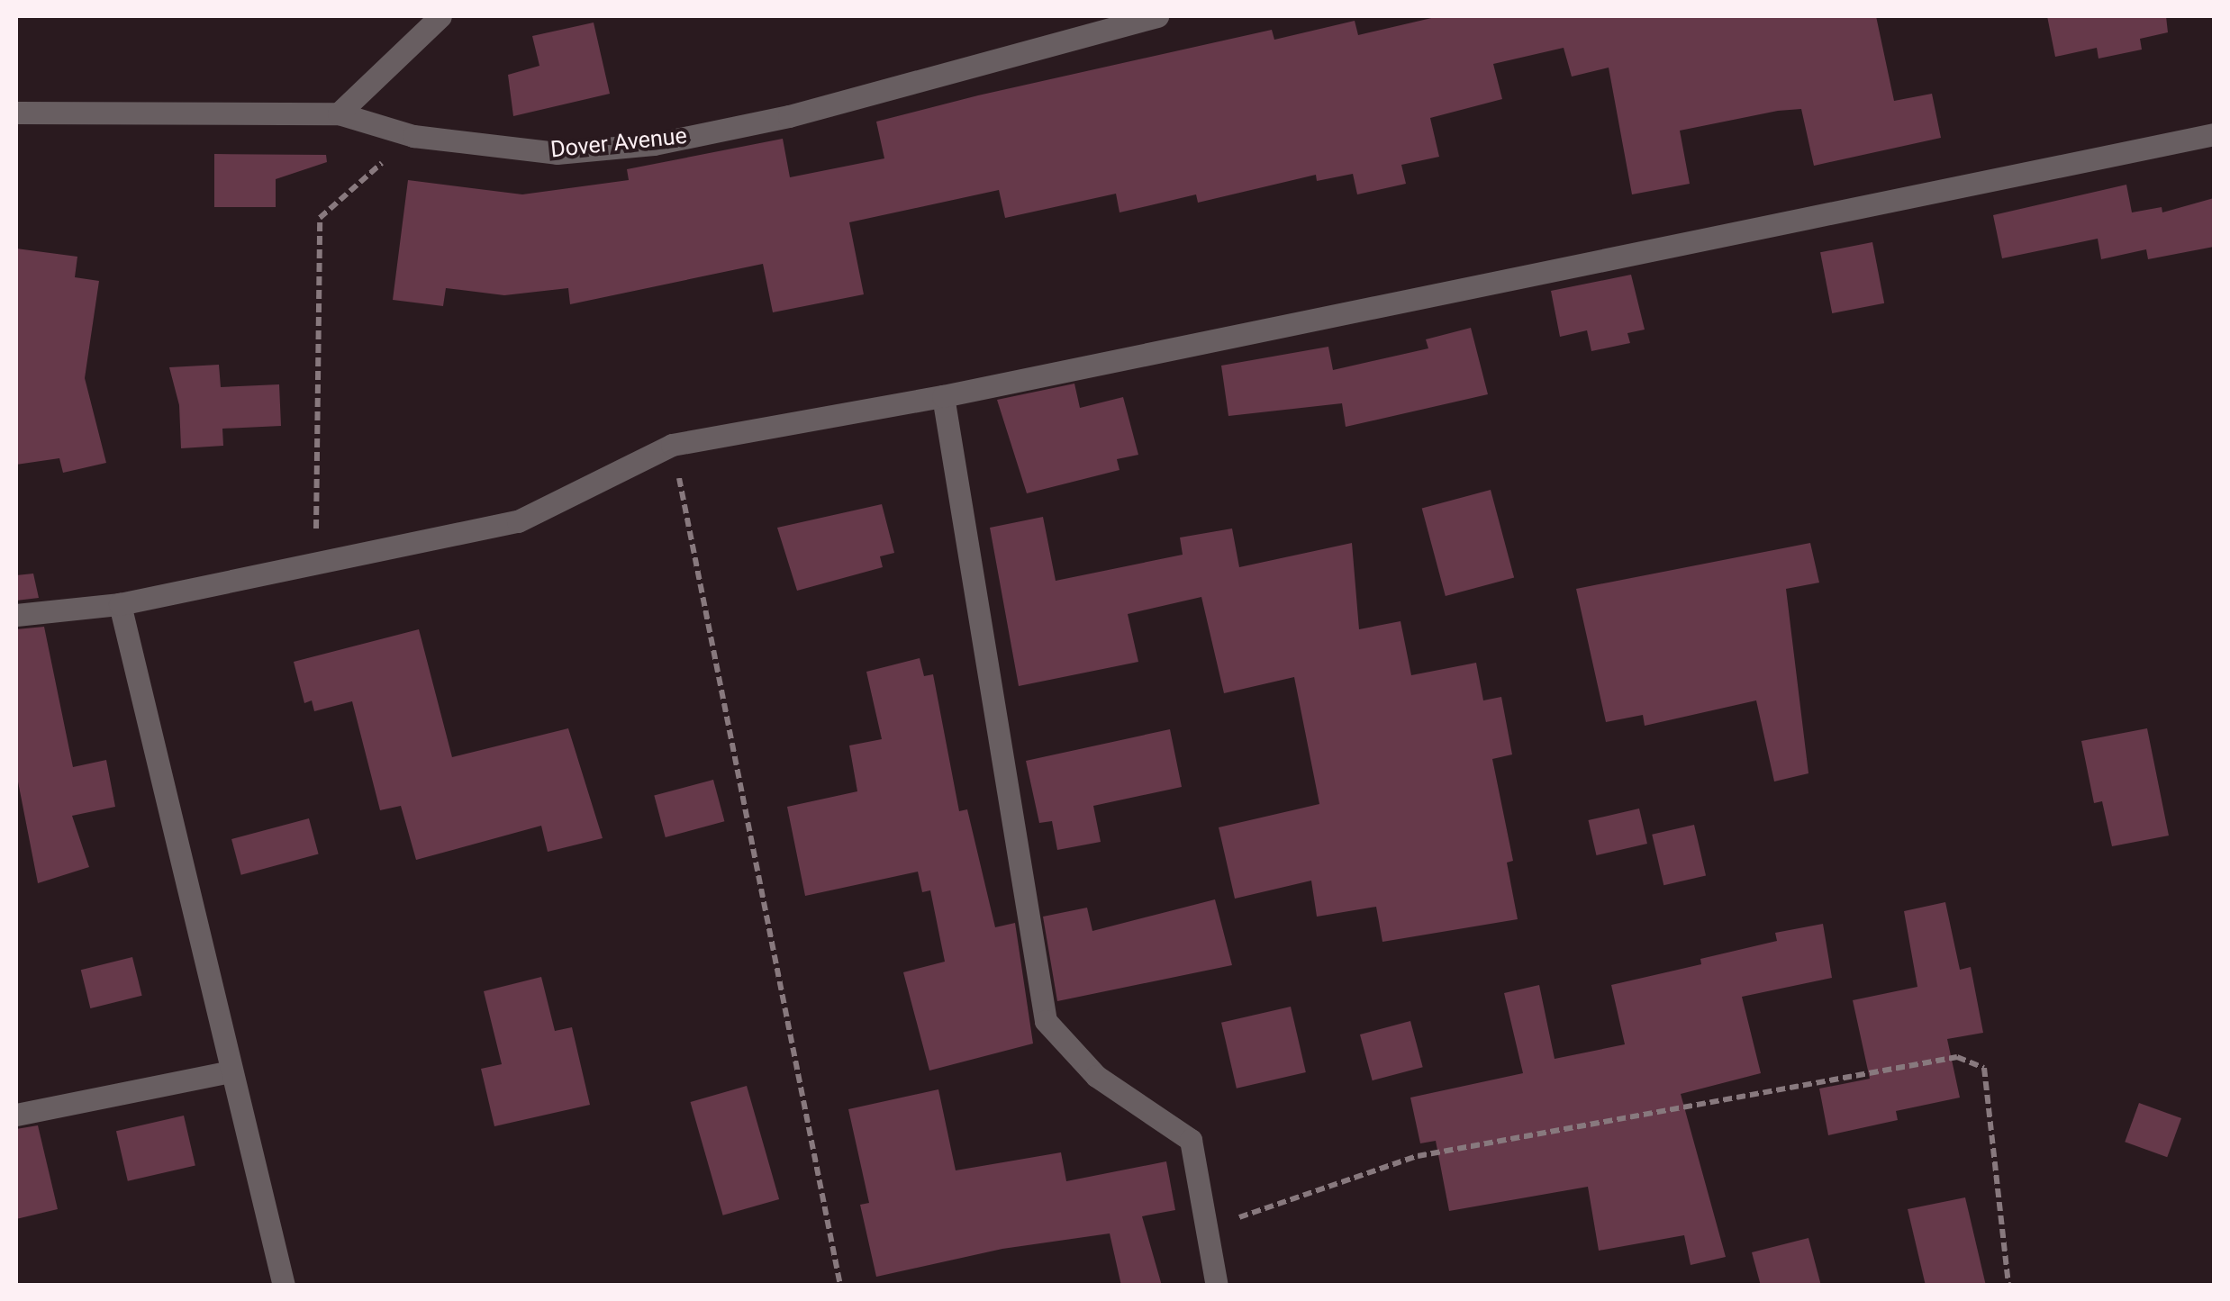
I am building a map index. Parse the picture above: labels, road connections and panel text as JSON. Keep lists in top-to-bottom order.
{
  "streets": {
    "street": ["Dover Avenue"]
  }
}
